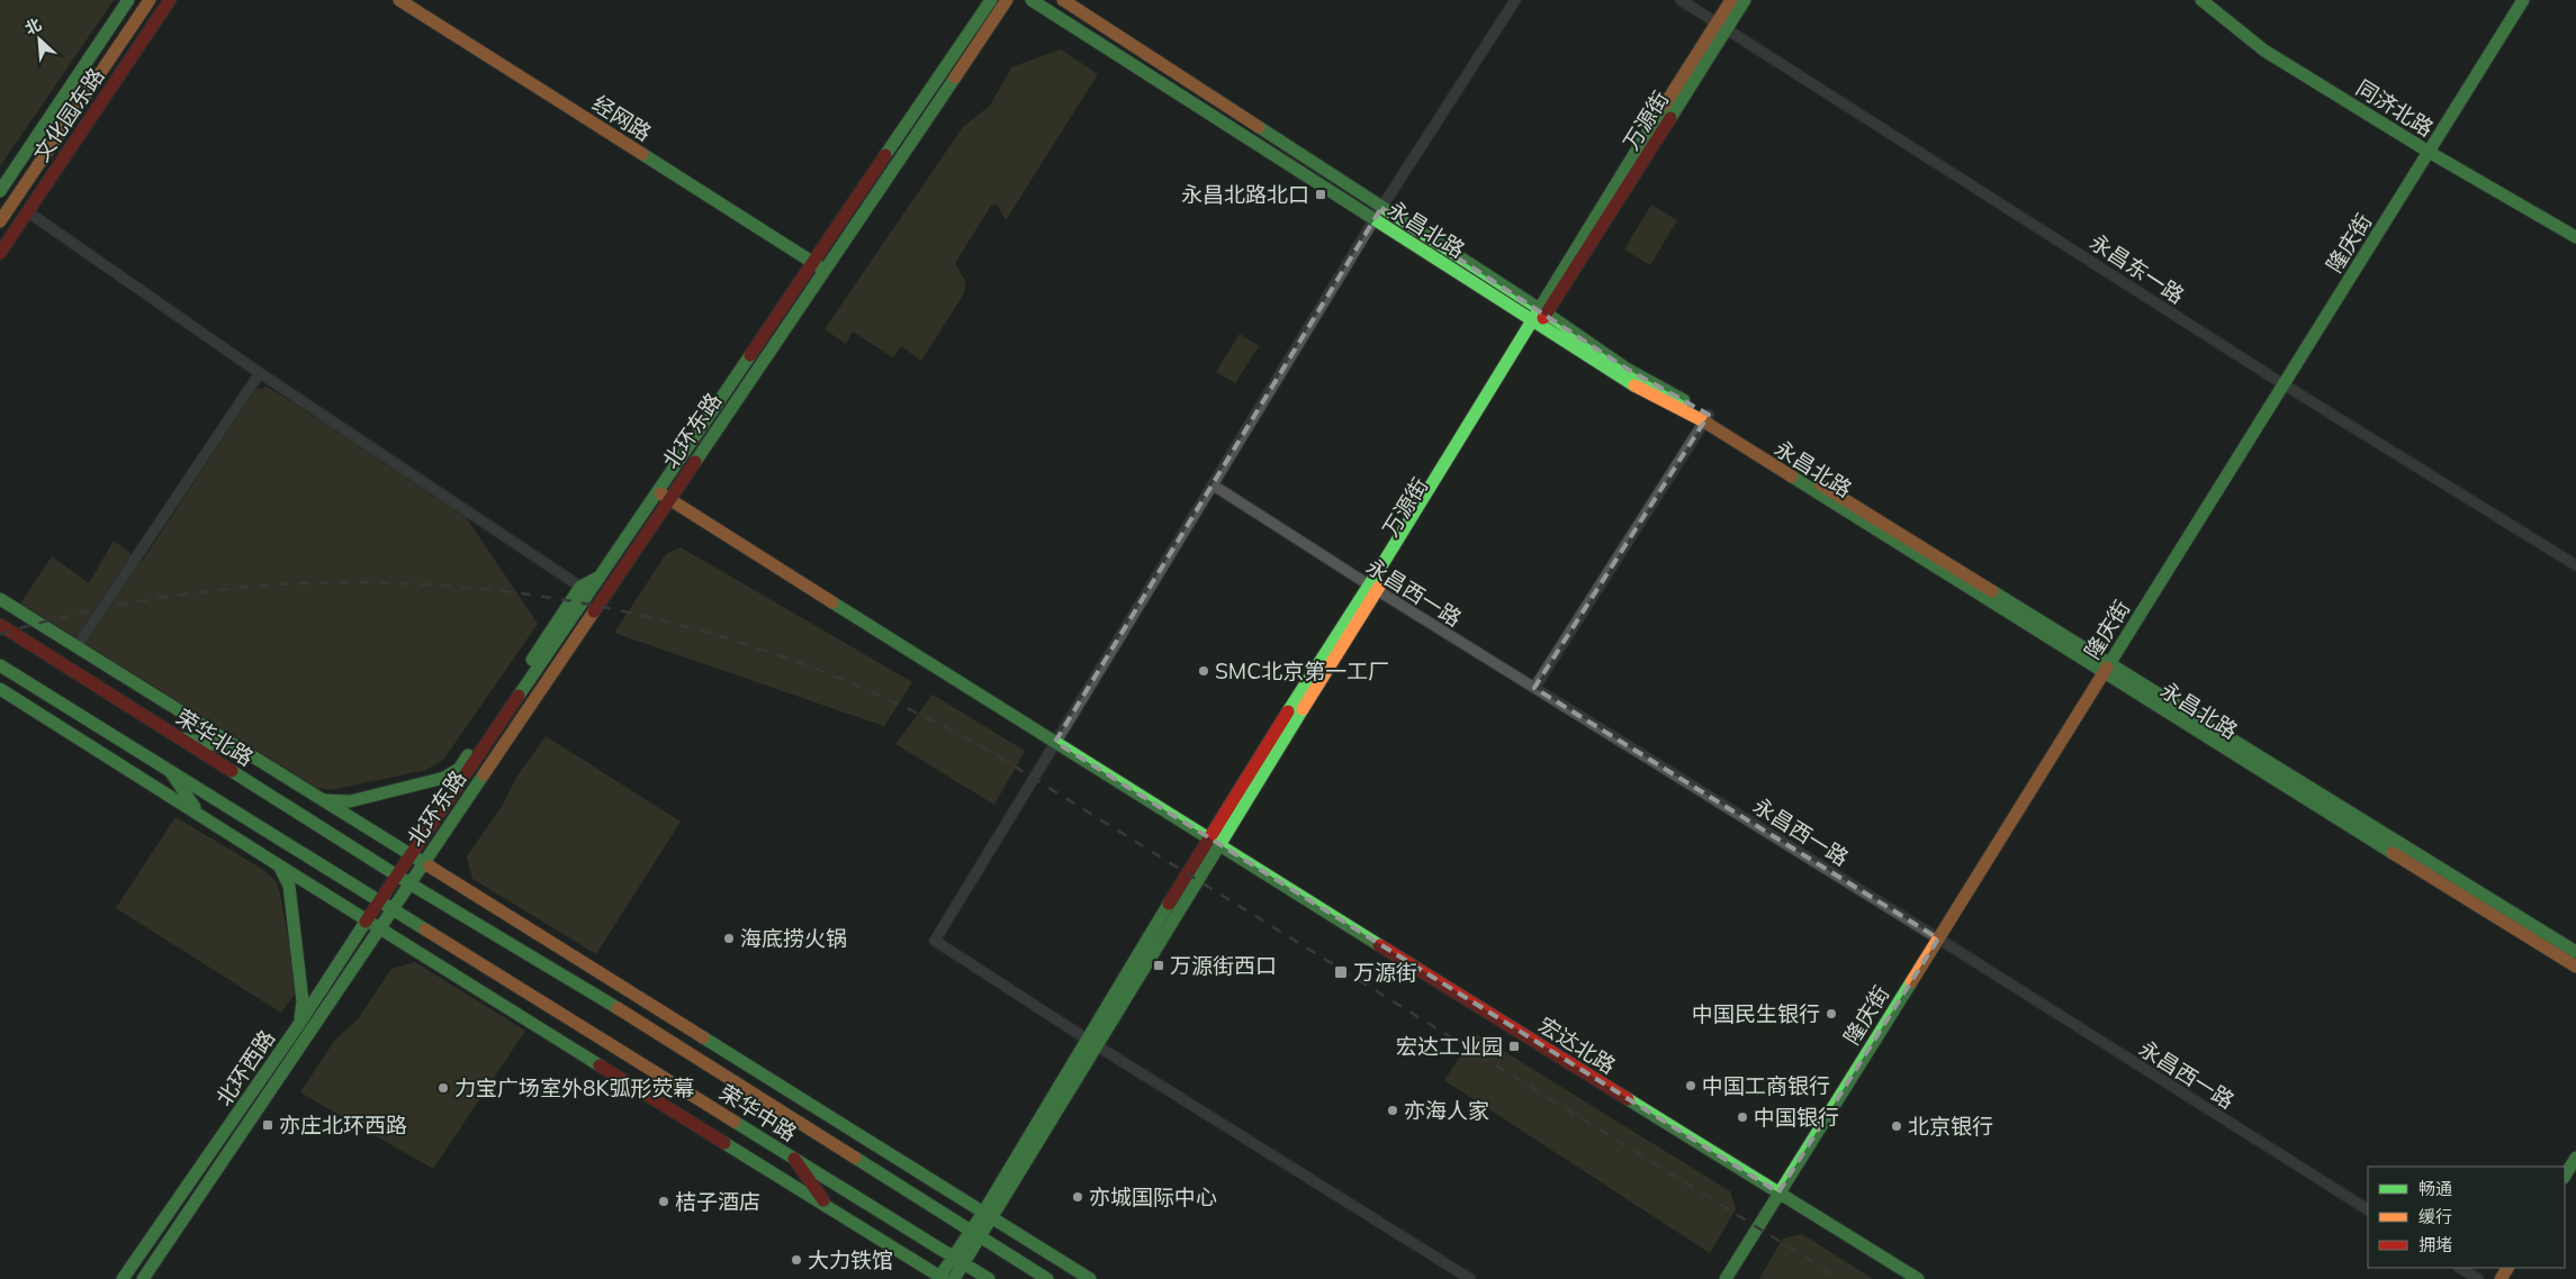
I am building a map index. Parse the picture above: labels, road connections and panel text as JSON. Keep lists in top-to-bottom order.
{
  "streets": {
    "street": [
      "同济北路",
      "文化园东路",
      "经网路",
      "万源街",
      "永昌北路",
      "隆庆街",
      "永昌东一路",
      "北环东路",
      "永昌西一路",
      "荣华北路",
      "宏达北路",
      "北环西路",
      "荣华中路"
    ]
  },
  "crossings": [
    ["同济北路", "隆庆街"],
    ["经网路", "北环东路"],
    ["万源街", "永昌北路"],
    ["万源街", "永昌东一路"],
    ["万源街", "永昌西一路"],
    ["万源街", "宏达北路"],
    ["万源街", "荣华中路"],
    ["永昌北路", "隆庆街"],
    ["隆庆街", "永昌东一路"],
    ["隆庆街", "永昌西一路"],
    ["隆庆街", "宏达北路"],
    ["北环东路", "荣华北路"],
    ["北环东路", "宏达北路"],
    ["北环东路", "北环西路"],
    ["北环东路", "荣华中路"],
    ["荣华北路", "北环西路"],
    ["荣华北路", "荣华中路"],
    ["北环西路", "荣华中路"]
  ],
  "places": {
    "transit": [
      "永昌北路北口",
      "万源街西口",
      "万源街",
      "宏达工业园",
      "亦庄北环西路"
    ],
    "other": [
      "SMC北京第一工厂",
      "海底捞火锅",
      "中国民生银行",
      "中国工商银行",
      "力宝广场室外8K弧形荧幕",
      "亦海人家",
      "中国银行",
      "北京银行",
      "亦城国际中心",
      "桔子酒店",
      "大力铁馆"
    ]
  },
  "legend": ["畅通", "缓行", "拥堵"],
  "north": "top left"
}
